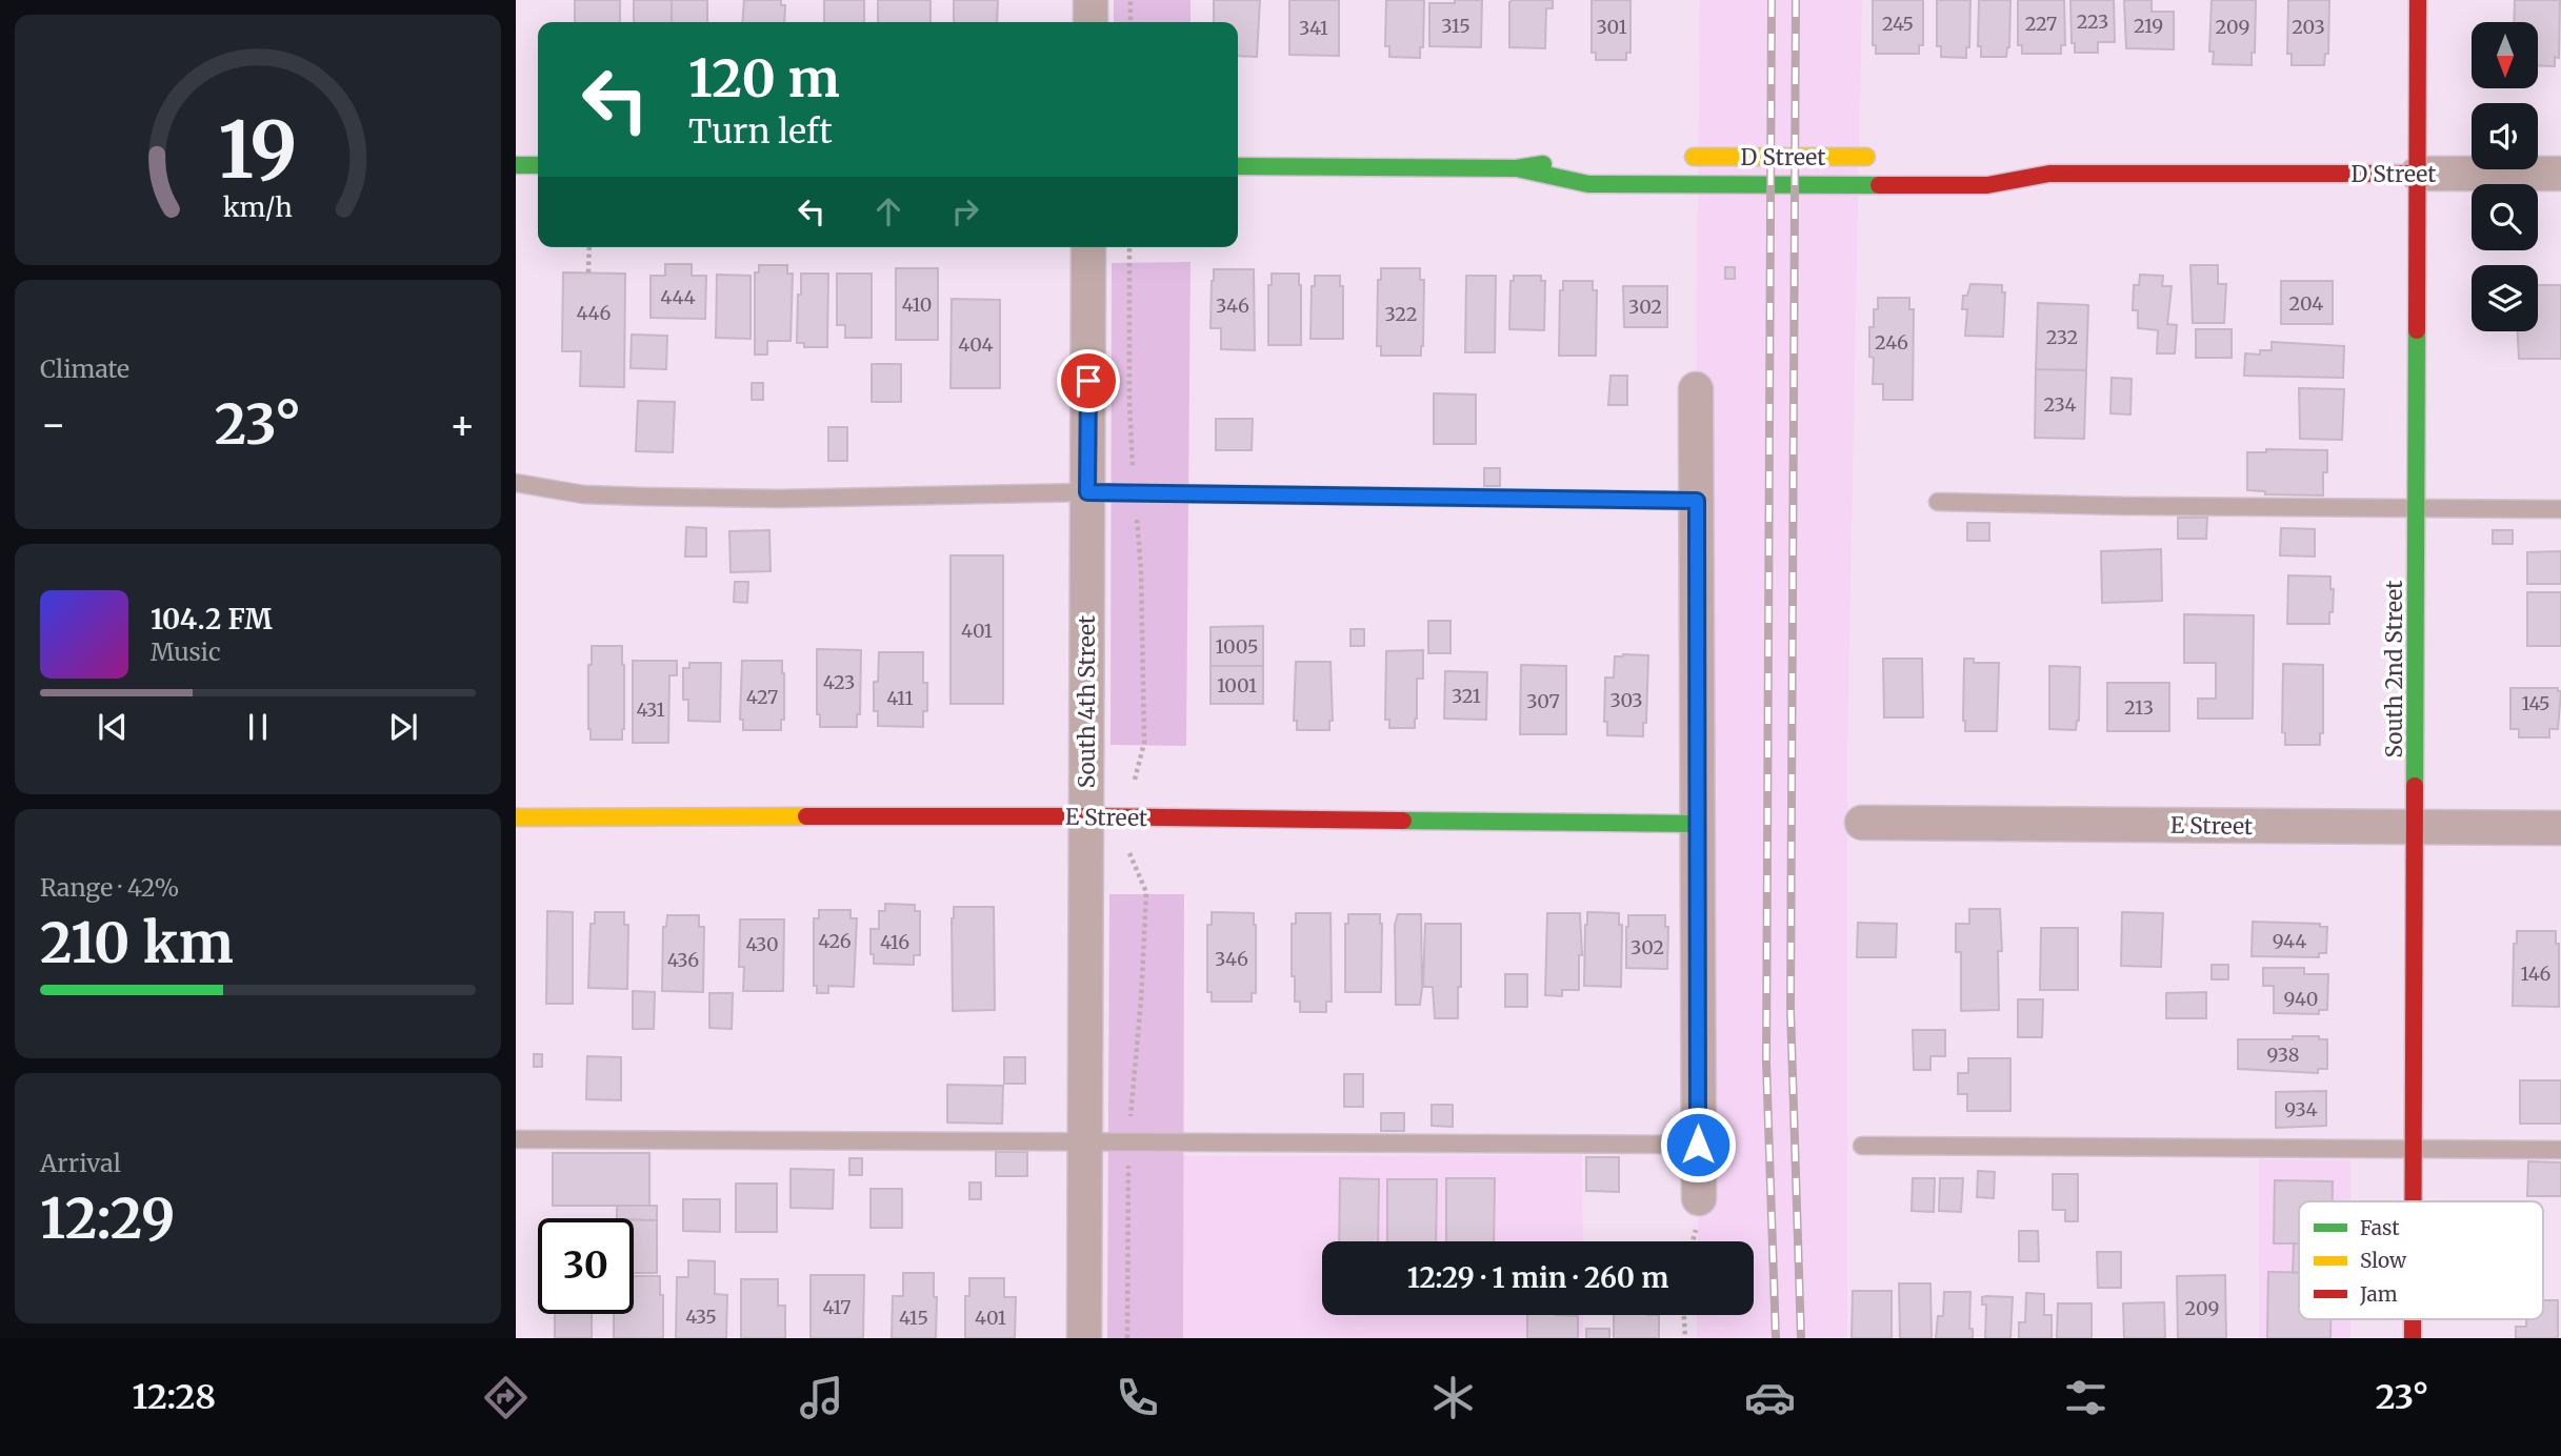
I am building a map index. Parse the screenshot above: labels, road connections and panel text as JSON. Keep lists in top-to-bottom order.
{
  "streets": {
    "street": [
      "D Street",
      "South 2nd Street",
      "South 4th Street",
      "E Street"
    ]
  },
  "crossings": [
    ["D Street", "South 2nd Street"],
    ["South 2nd Street", "E Street"],
    ["South 4th Street", "E Street"]
  ],
  "house_numbers": [
    "223",
    "245",
    "227",
    "315",
    "219",
    "301",
    "209",
    "203",
    "341",
    "444",
    "204",
    "410",
    "346",
    "302",
    "446",
    "322",
    "232",
    "246",
    "404",
    "234",
    "401",
    "1005",
    "423",
    "1001",
    "321",
    "427",
    "411",
    "303",
    "307",
    "145",
    "213",
    "431",
    "426",
    "944",
    "416",
    "430",
    "302",
    "346",
    "436",
    "146",
    "940",
    "938",
    "934",
    "417",
    "209",
    "435",
    "415",
    "401"
  ],
  "legend": ["Fast", "Slow", "Jam"],
  "north": "bottom",
  "page": {
    "turn": ["120 m", "Turn left"],
    "tile": [
      "Climate",
      ["Range · 42%", "210 km"],
      ["Arrival", "12:29"]
    ],
    "heat": ["−", "23°", "+"],
    "song": ["104.2 FM", "Music"],
    "limit": "30",
    "trip": "12:29 · 1 min · 260 m",
    "tabs": ["12:28", "23°"],
    "gauge": ["19", "km/h"]
  }
}
